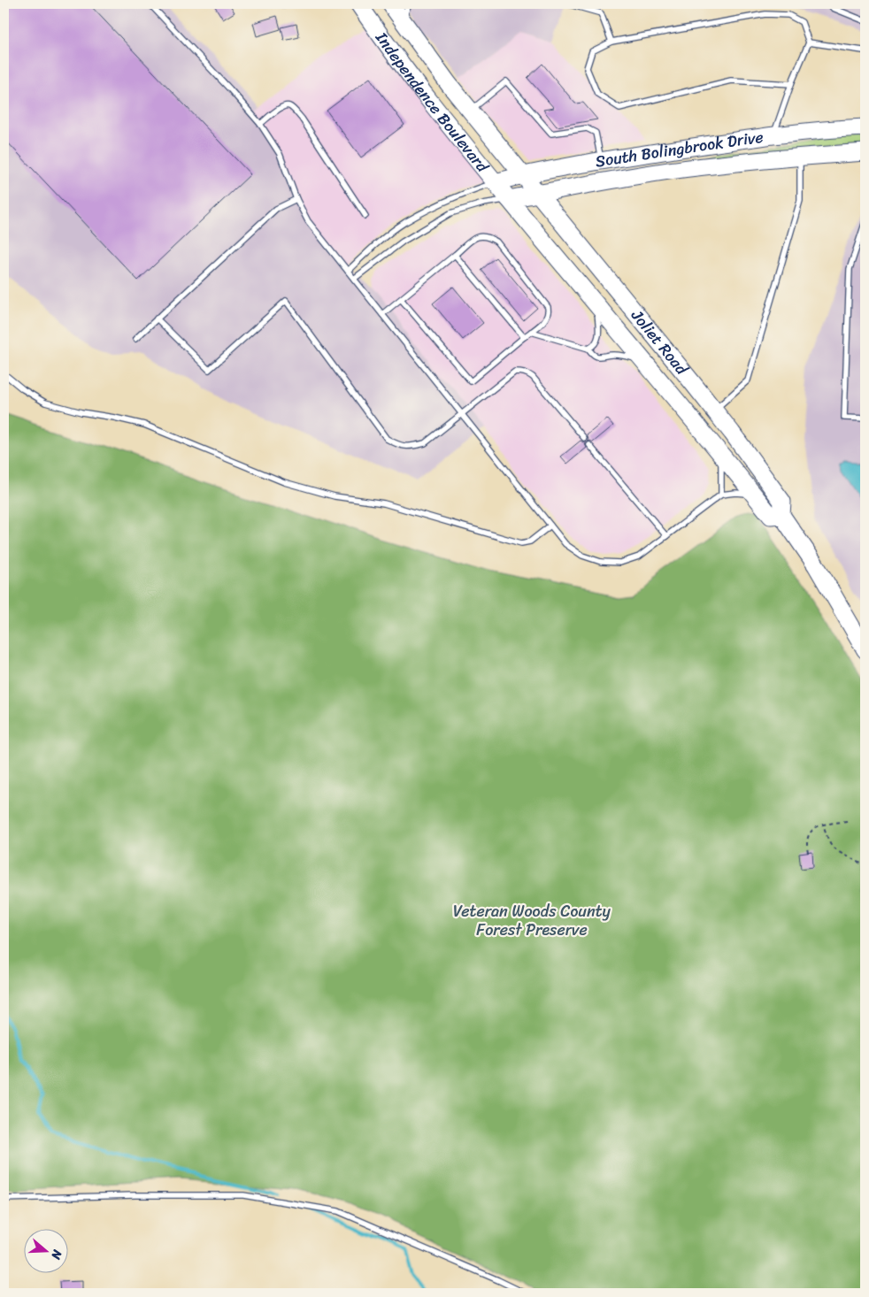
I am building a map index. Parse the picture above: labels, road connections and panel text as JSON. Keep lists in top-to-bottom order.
{
  "streets": {
    "main road": ["Independence Boulevard", "South Bolingbrook Drive", "Joliet Road"]
  },
  "crossings": [
    ["Independence Boulevard", "South Bolingbrook Drive"],
    ["Independence Boulevard", "Joliet Road"],
    ["South Bolingbrook Drive", "Joliet Road"]
  ],
  "parks": ["Veteran Woods County Forest Preserve"],
  "north": "right"
}
